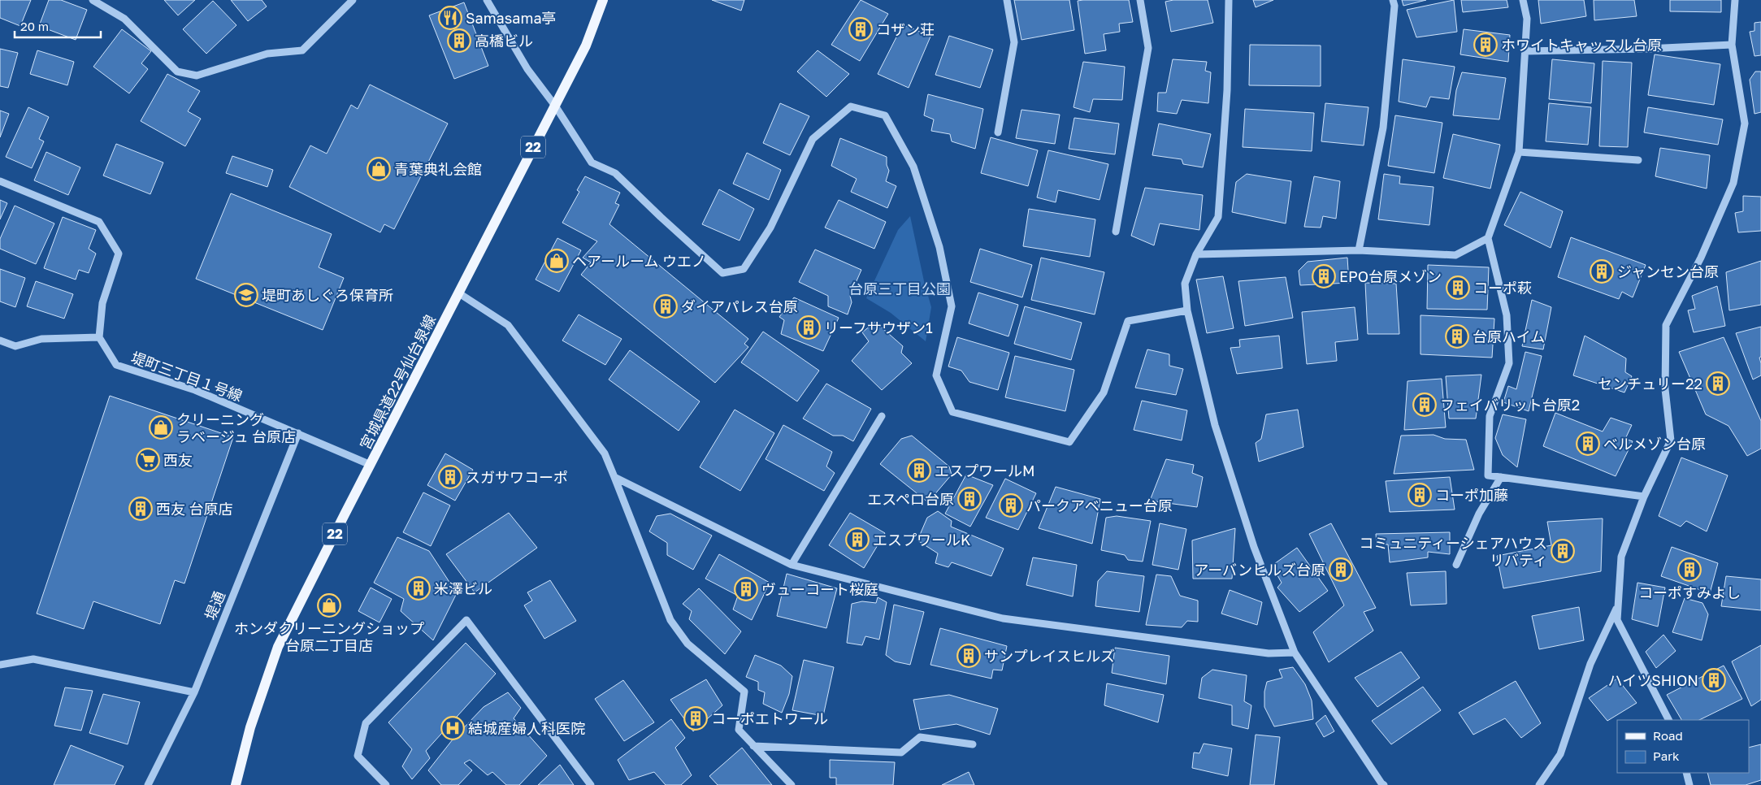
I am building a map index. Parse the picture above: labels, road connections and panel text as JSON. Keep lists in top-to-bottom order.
{
  "streets": {
    "main road": ["22", "宮城県道22号仙台泉線"],
    "street": ["堤町三丁目１号線", "堤通"]
  },
  "crossings": [
    ["堤町三丁目１号線", "宮城県道22号仙台泉線"],
    ["堤町三丁目１号線", "堤通"]
  ],
  "parks": ["台原三丁目公園"],
  "places": {
    "restaurant": ["Samasama亭"],
    "building": [
      "コザン荘",
      "高橋ビル",
      "ホワイトキャッスル台原",
      "ジャンセン台原",
      "EPO台原メゾン",
      "コーポ萩",
      "ダイアパレス台原",
      "リーフサウザン1",
      "台原ハイム",
      "センチュリー22",
      "フェイバリット台原2",
      "ベルメゾン台原",
      "エスプワールM",
      "スガサワコーポ",
      "コーポ加藤",
      "エスペロ台原",
      "パークアベニュー台原",
      "西友 台原店",
      "エスプワールK",
      "コミュニティーシェアハウス リバティ",
      "アーバンヒルズ台原",
      "コーポすみよし",
      "米澤ビル",
      "ヴューコート桜庭",
      "サンプレイスヒルズ",
      "ハイツSHION",
      "コーポエトワール"
    ],
    "shop": [
      "青葉典礼会館",
      "ヘアールーム ウエノ",
      "クリーニング ラベージュ 台原店",
      "ホンダクリーニングショップ 台原二丁目店"
    ],
    "school or university": ["堤町あしぐろ保育所"],
    "supermarket": ["西友"],
    "hospital": ["結城産婦人科医院"]
  },
  "legend": ["Road", "Park"],
  "scale_bar": "20 m"
}
